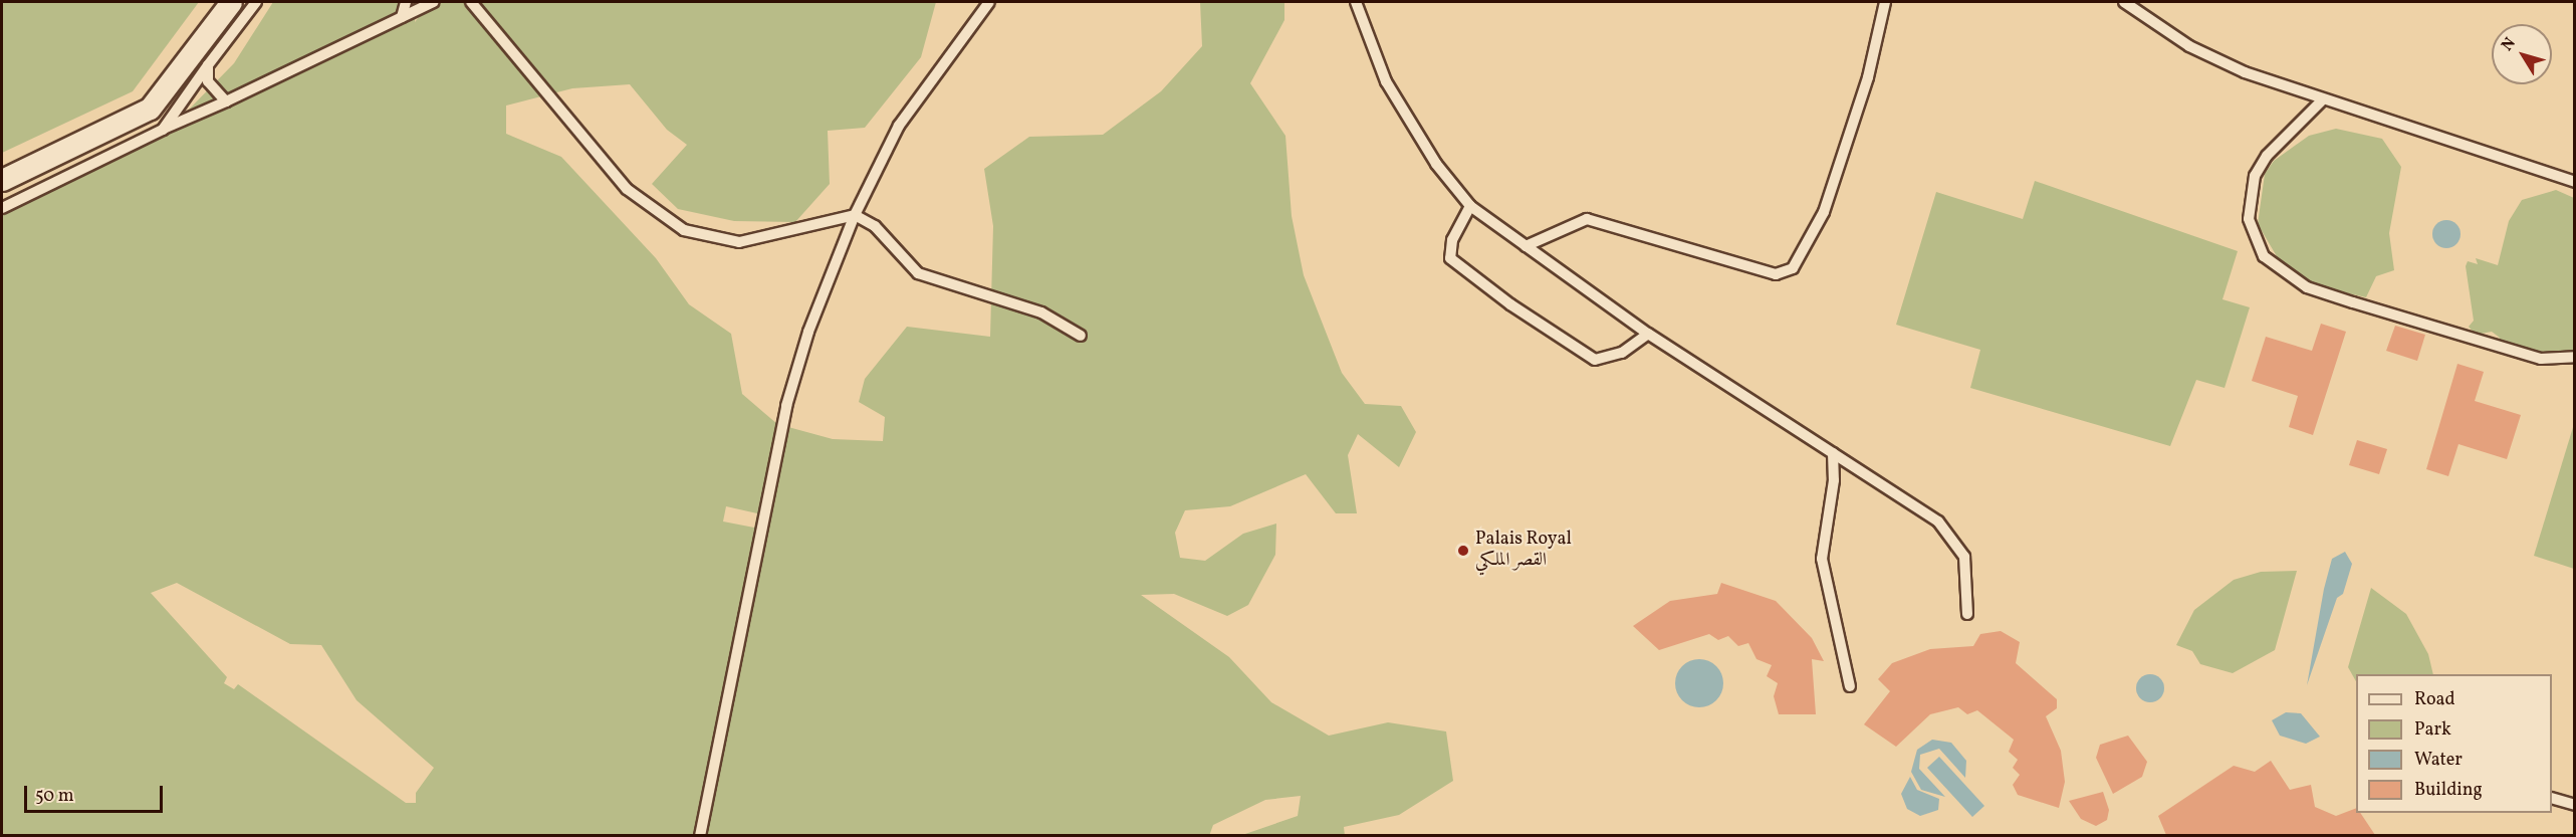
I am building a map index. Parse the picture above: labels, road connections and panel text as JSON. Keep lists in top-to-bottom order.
{
  "places": ["Palais Royal القصر الملكي"],
  "legend": [
    "Road",
    "Park",
    "Water",
    "Building"
  ],
  "scale_bar": "50 m",
  "north": "top left"
}
